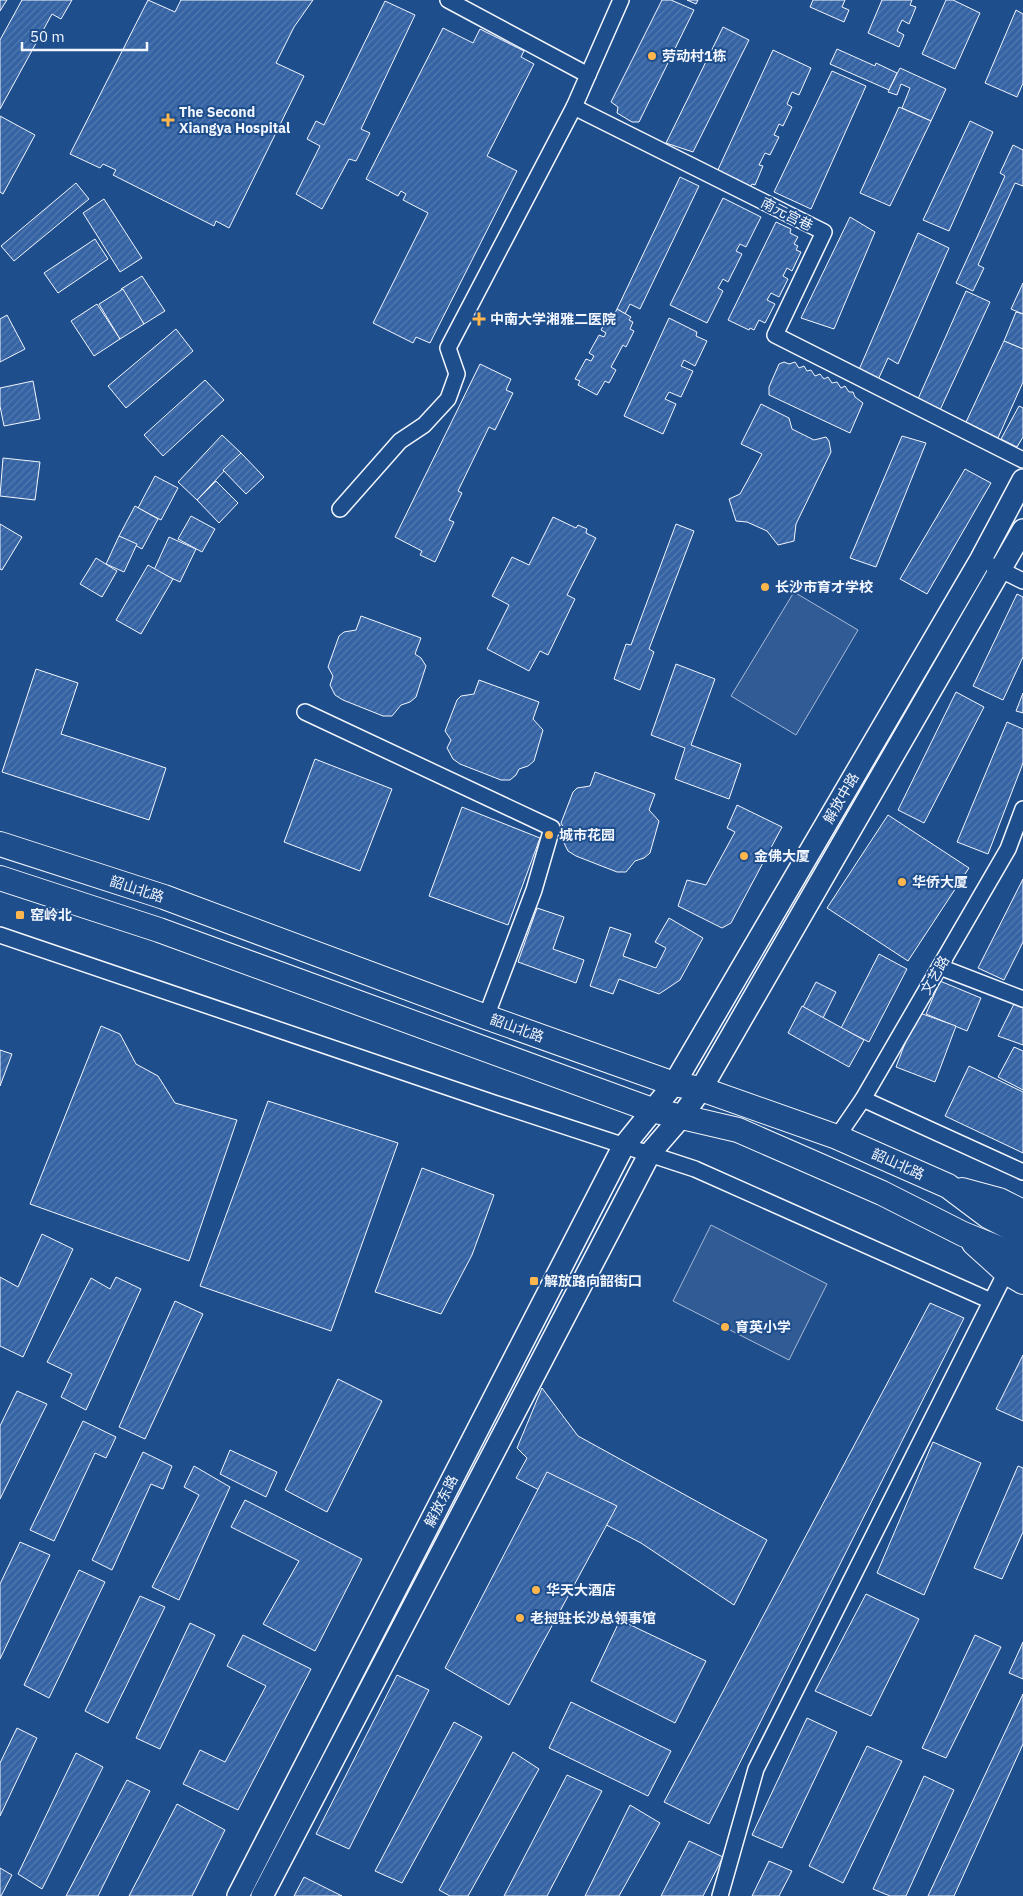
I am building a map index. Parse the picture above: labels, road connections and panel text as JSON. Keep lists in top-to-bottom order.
{
  "streets": {
    "main road": ["解放中路", "韶山北路", "解放东路"],
    "street": ["南元宫巷", "文艺路"]
  },
  "crossings": [
    ["解放中路", "韶山北路"],
    ["解放中路", "解放东路"],
    ["韶山北路", "文艺路"]
  ],
  "places": {
    "other": [
      "劳动村1栋",
      "长沙市育才学校",
      "城市花园",
      "金佛大厦",
      "华侨大厦",
      "育英小学",
      "华天大酒店",
      "老挝驻长沙总领事馆"
    ],
    "health": ["The Second Xiangya Hospital", "中南大学湘雅二医院"],
    "transit": ["窑岭北", "解放路向韶街口"]
  },
  "scale_bar": "50 m"
}
